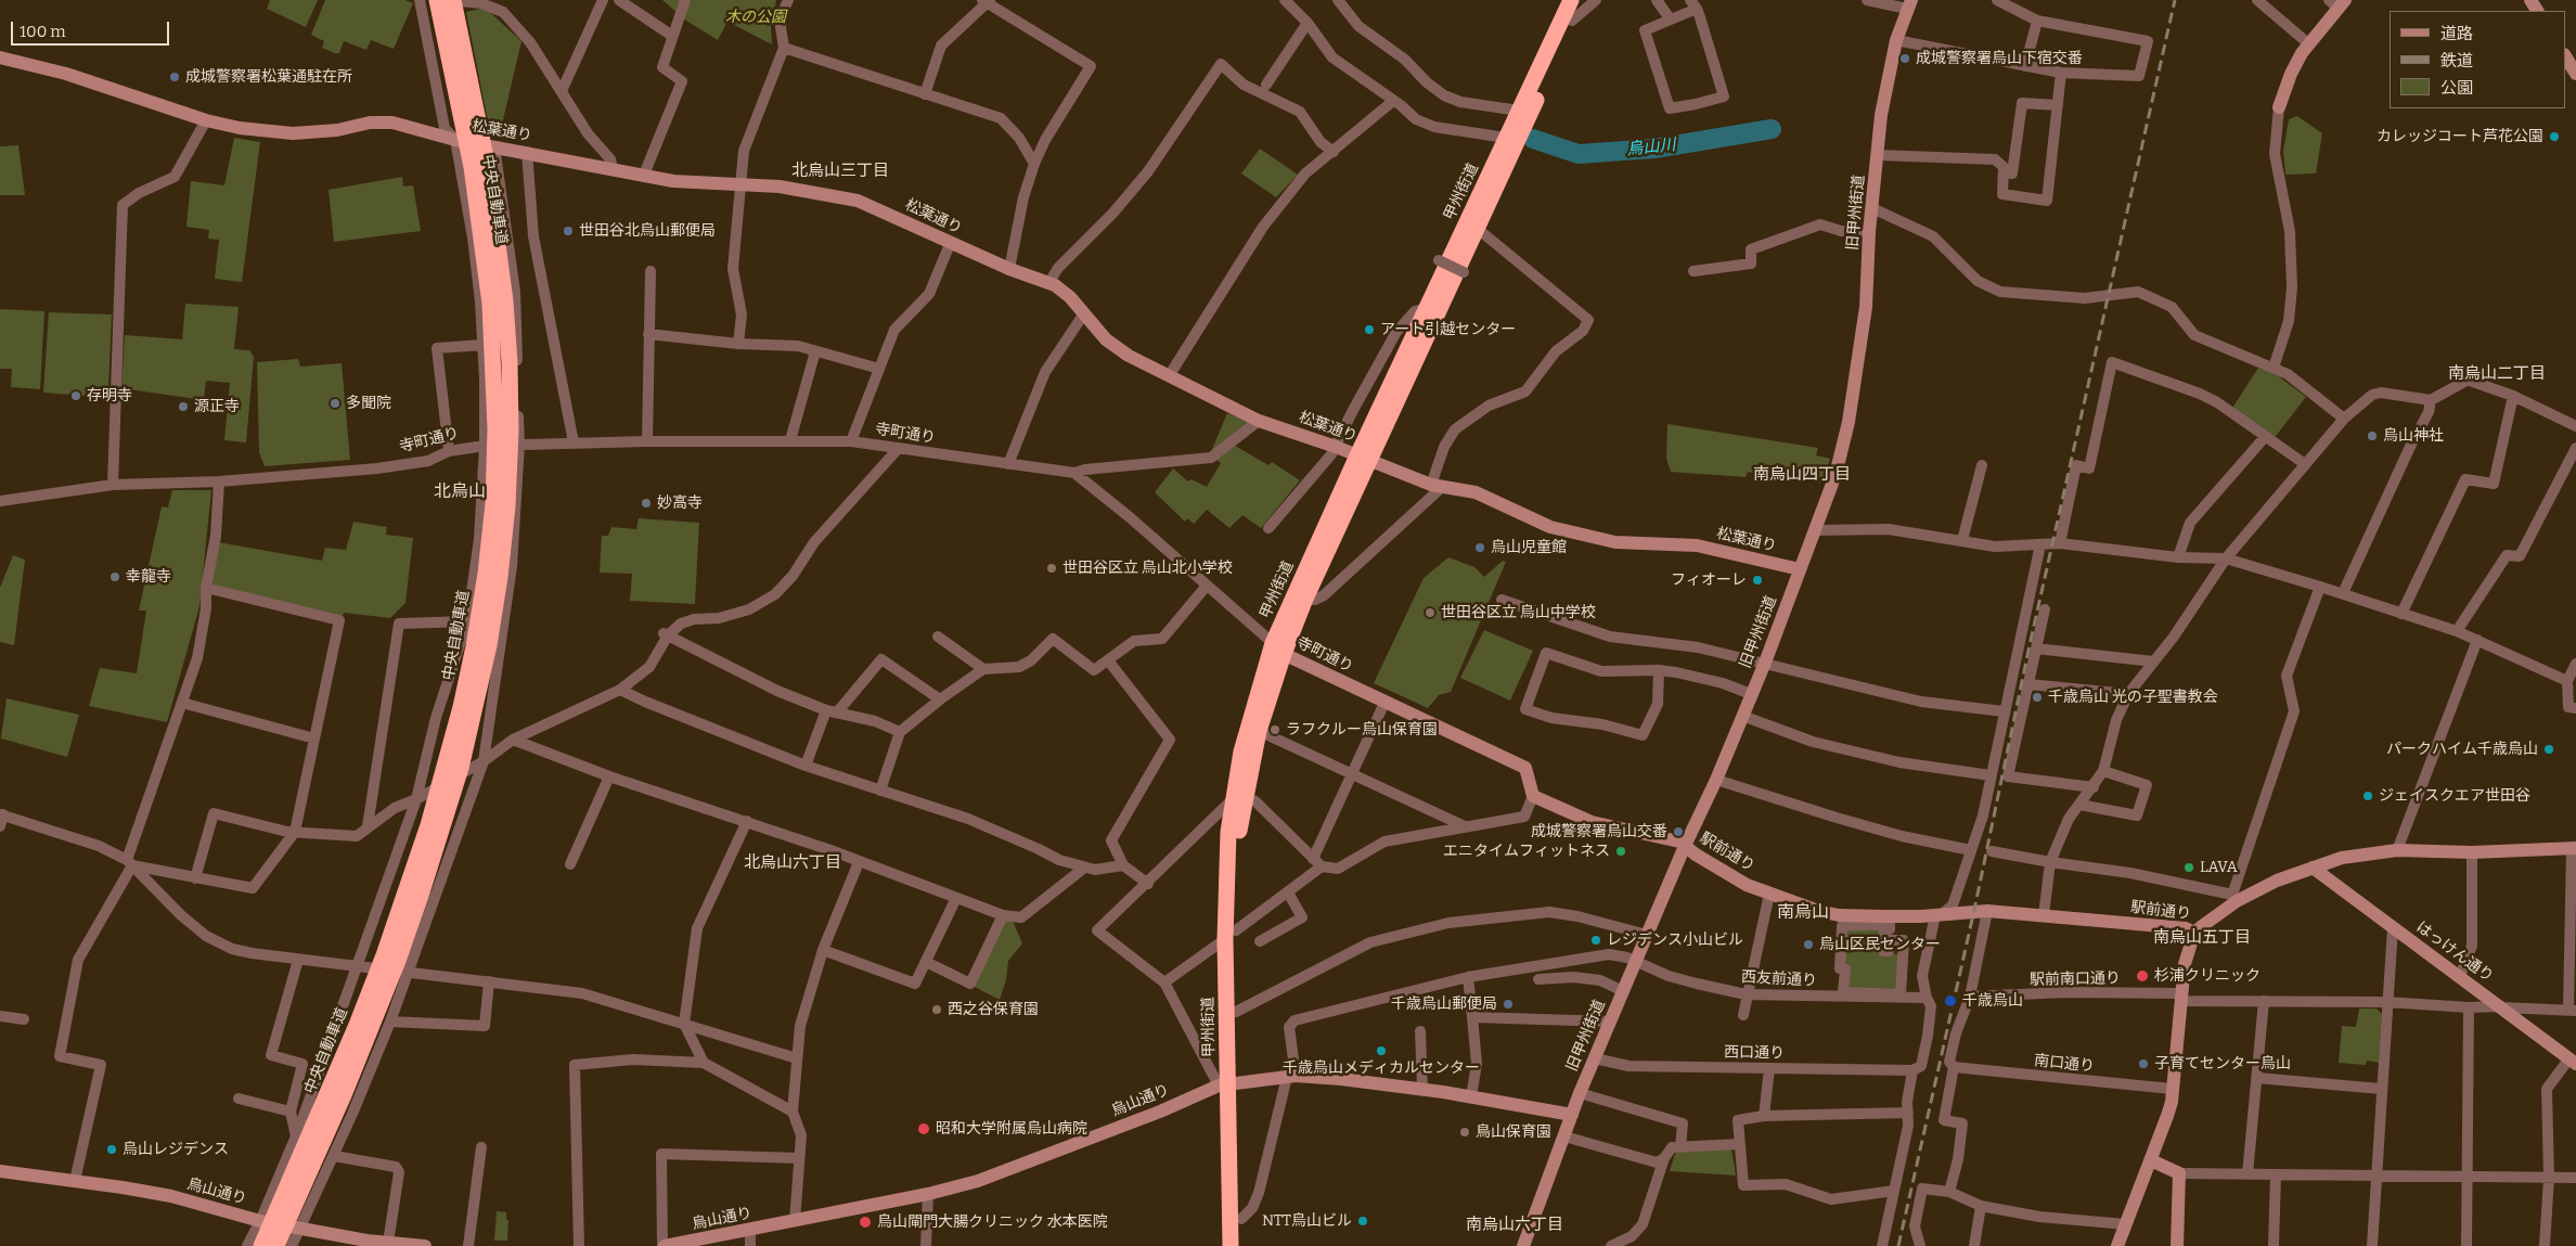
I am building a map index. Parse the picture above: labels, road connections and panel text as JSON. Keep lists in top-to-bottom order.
{
  "streets": {
    "highway": ["甲州街道", "中央自動車道"],
    "street": [
      "松葉通り",
      "旧甲州街道",
      "寺町通り",
      "駅前通り",
      "はっけん通り",
      "西友前通り",
      "駅前南口通り",
      "西口通り",
      "南口通り",
      "烏山通り"
    ]
  },
  "crossings": [
    ["松葉通り", "甲州街道"],
    ["松葉通り", "旧甲州街道"],
    ["甲州街道", "寺町通り"],
    ["甲州街道", "烏山通り"],
    ["旧甲州街道", "駅前通り"],
    ["旧甲州街道", "西友前通り"],
    ["旧甲州街道", "西口通り"],
    ["旧甲州街道", "烏山通り"],
    ["駅前通り", "はっけん通り"],
    ["はっけん通り", "駅前南口通り"],
    ["西友前通り", "烏山通り"]
  ],
  "districts": [
    "北烏山三丁目",
    "南烏山二丁目",
    "南烏山四丁目",
    "北烏山",
    "北烏山六丁目",
    "南烏山",
    "南烏山五丁目",
    "南烏山六丁目"
  ],
  "water": ["烏山川"],
  "parks": ["木の公園"],
  "places": [
    "成城警察署烏山下宿交番",
    "成城警察署松葉通駐在所",
    "カレッジコート芦花公園",
    "世田谷北烏山郵便局",
    "アート引越センター",
    "存明寺",
    "多聞院",
    "源正寺",
    "烏山神社",
    "妙高寺",
    "烏山児童館",
    "世田谷区立 烏山北小学校",
    "幸龍寺",
    "フィオーレ",
    "世田谷区立 烏山中学校",
    "千歳烏山 光の子聖書教会",
    "ラフクルー烏山保育園",
    "パークハイム千歳烏山",
    "ジェイスクエア世田谷",
    "成城警察署烏山交番",
    "エニタイムフィットネス",
    "LAVA",
    "レジデンス小山ビル",
    "烏山区民センター",
    "杉浦クリニック",
    "千歳烏山",
    "千歳烏山郵便局",
    "西之谷保育園",
    "千歳烏山メディカルセンター",
    "子育てセンター烏山",
    "昭和大学附属烏山病院",
    "鳥山保育園",
    "烏山レジデンス",
    "NTT烏山ビル",
    "烏山閘門大腸クリニック 水本医院"
  ],
  "legend": ["道路", "鉄道", "公園"],
  "scale_bar": "100 m"
}
